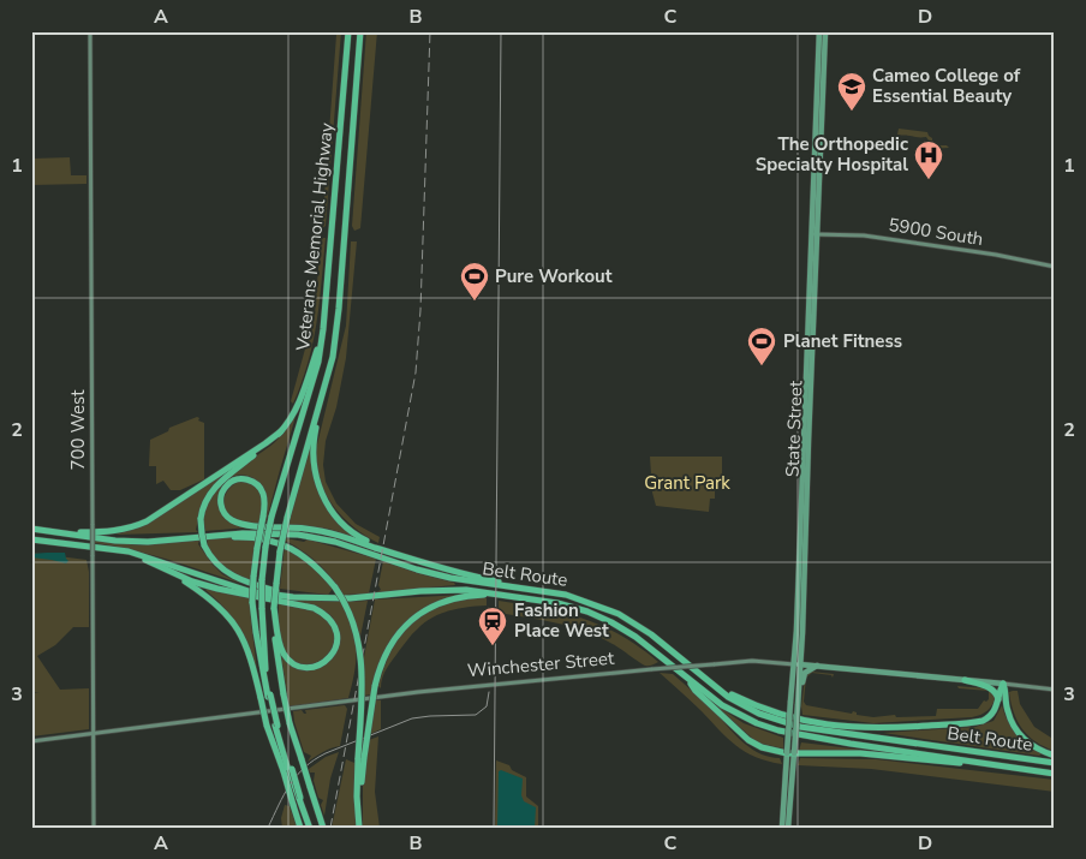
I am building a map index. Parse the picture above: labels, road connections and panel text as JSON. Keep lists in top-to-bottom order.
{
  "streets": {
    "highway": ["Veterans Memorial Highway", "Belt Route"],
    "main road": [
      "5900 South",
      "State Street",
      "700 West",
      "Winchester Street"
    ]
  },
  "crossings": [
    ["5900 South", "State Street"],
    ["State Street", "Winchester Street"],
    ["700 West", "Winchester Street"]
  ],
  "parks": ["Grant Park"],
  "places": {
    "school or university": ["Cameo College of Essential Beauty"],
    "hospital": ["The Orthopedic Specialty Hospital"],
    "sports": ["Pure Workout", "Planet Fitness"],
    "station": ["Fashion Place West"]
  },
  "grid": {
    "columns": [
      "A",
      "B",
      "C",
      "D"
    ],
    "rows": ["1", "2", "3"]
  }
}
